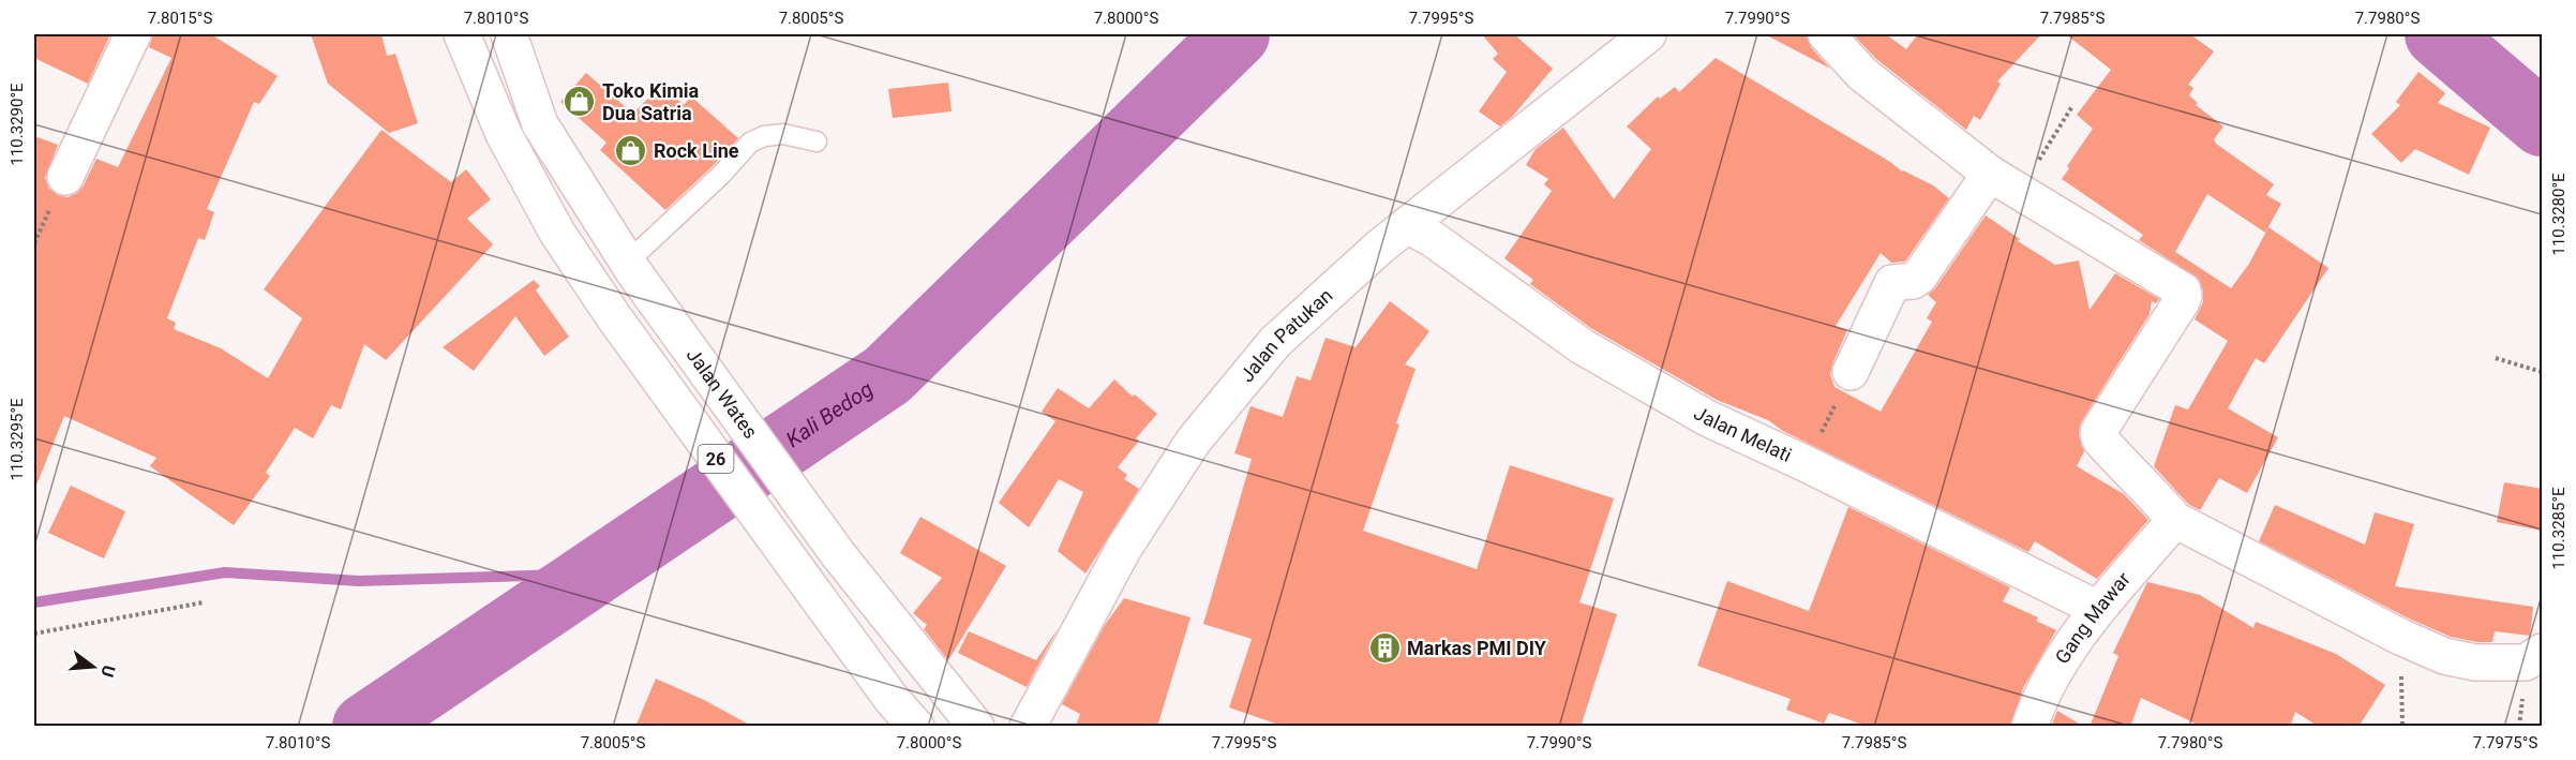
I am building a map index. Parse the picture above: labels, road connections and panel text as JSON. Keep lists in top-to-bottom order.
{
  "streets": {
    "main road": [
      "Jalan Patukan",
      "Jalan Wates",
      "Jalan Melati",
      "26",
      "Gang Mawar"
    ]
  },
  "crossings": [
    ["Jalan Patukan", "Jalan Melati"],
    ["Jalan Melati", "Gang Mawar"]
  ],
  "water": ["Kali Bedog"],
  "places": {
    "shop": ["Toko Kimia Dua Satria", "Rock Line"],
    "building": ["Markas PMI DIY"]
  },
  "north": "right",
  "coordinates": [
    "7.8015°S",
    "7.8010°S",
    "7.8005°S",
    "7.8000°S",
    "7.7995°S",
    "7.7990°S",
    "7.7985°S",
    "7.7980°S",
    "110.3290°E",
    "110.3280°E",
    "110.3295°E",
    "110.3285°E",
    "7.7975°S"
  ]
}
